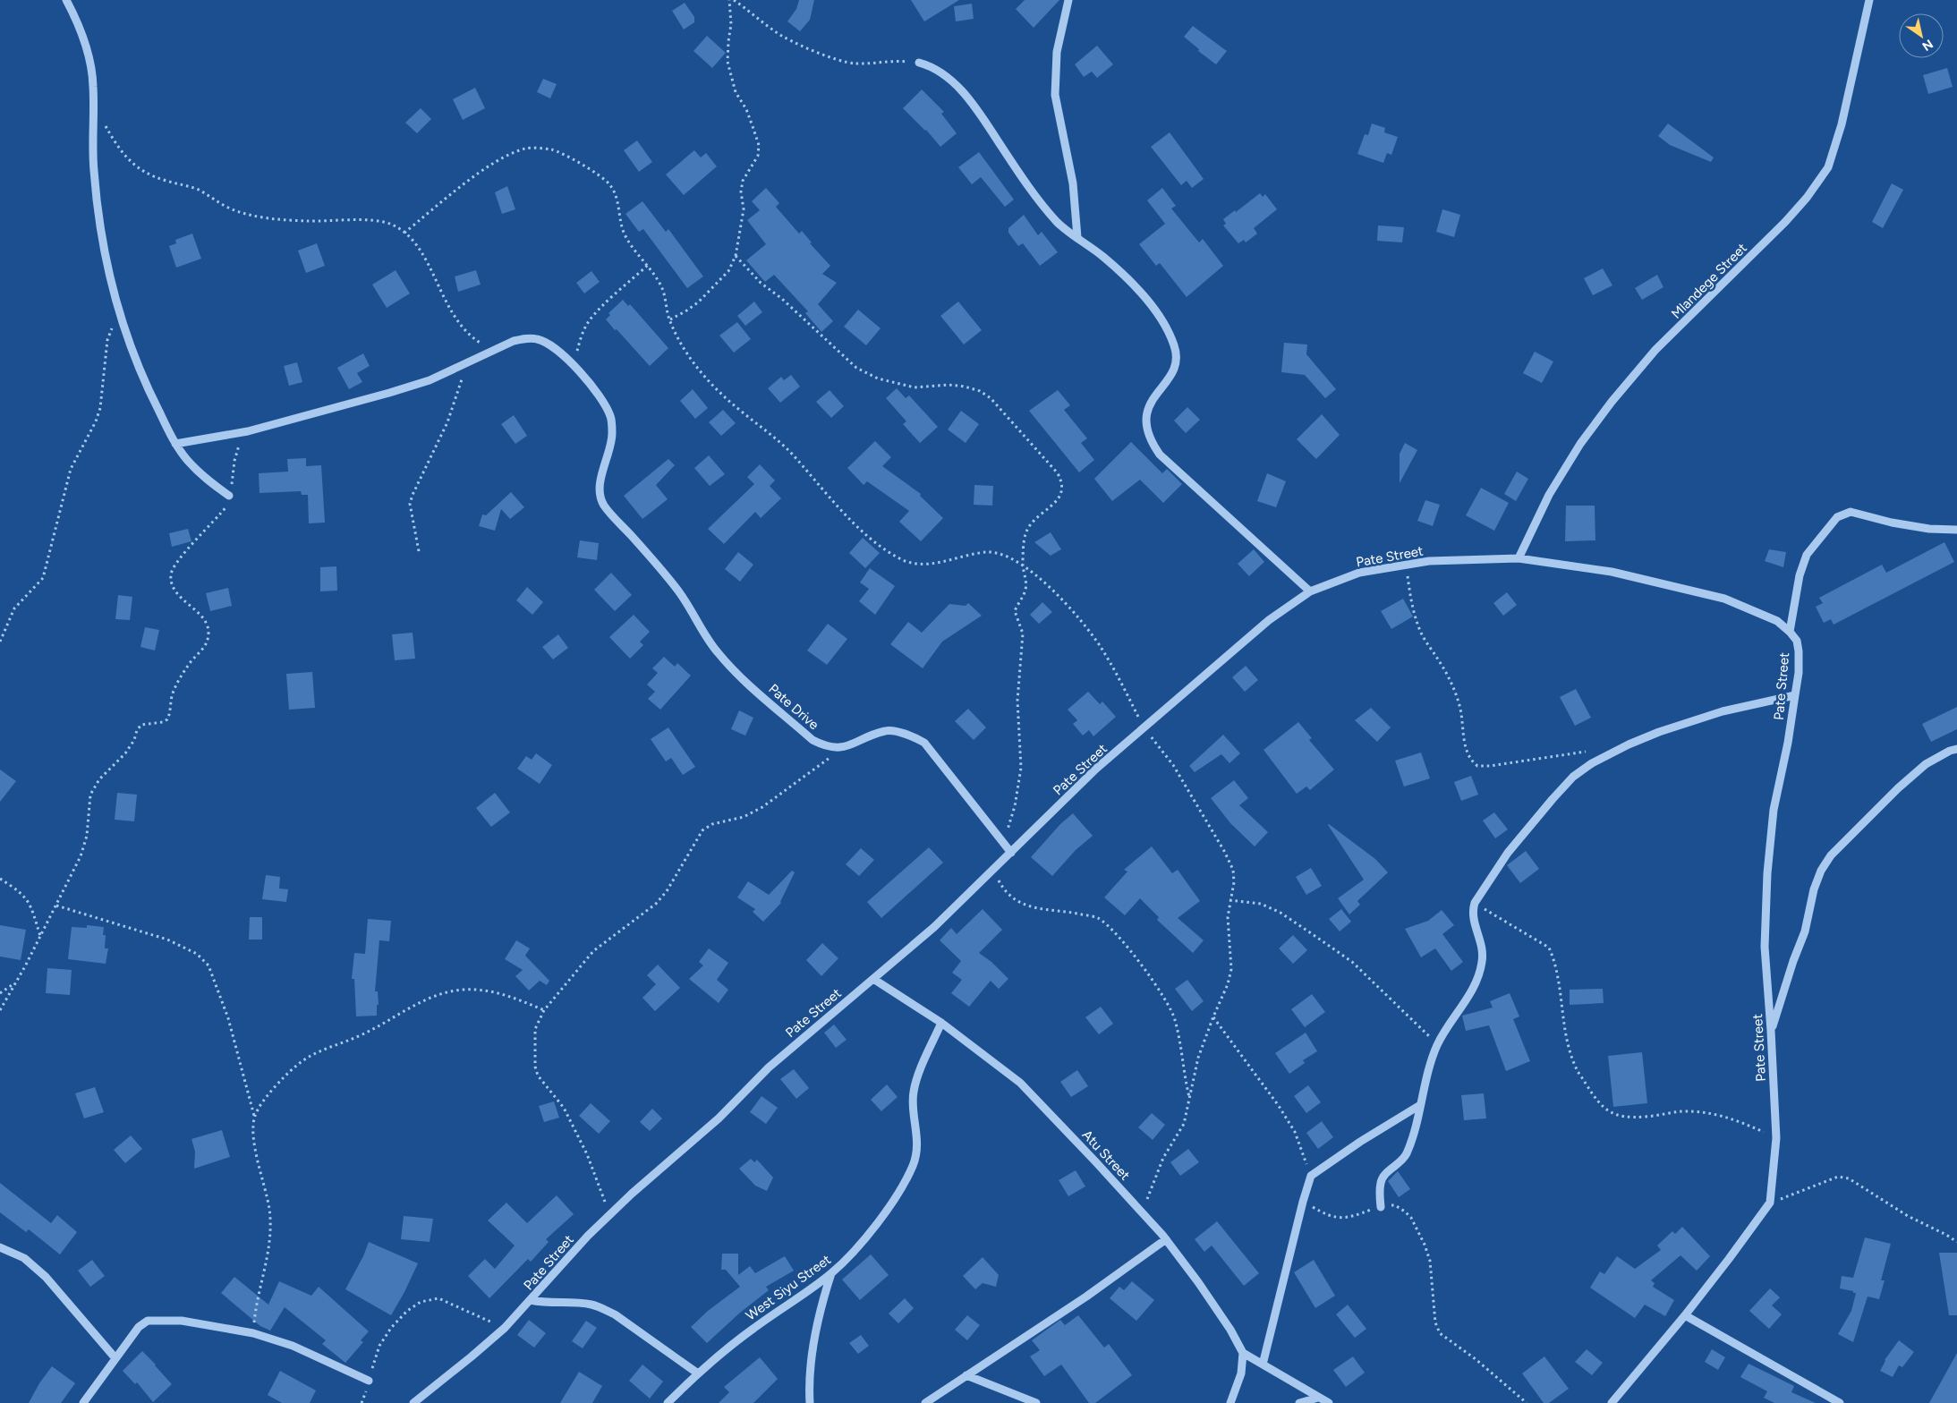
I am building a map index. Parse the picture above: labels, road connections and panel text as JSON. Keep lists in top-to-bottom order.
{
  "streets": {
    "street": [
      "Mlandege Street",
      "Pate Street",
      "Pate Drive",
      "Atu Street",
      "West Siyu Street"
    ]
  },
  "crossings": [
    ["Mlandege Street", "Pate Street"],
    ["Pate Street", "Atu Street"],
    ["Atu Street", "West Siyu Street"]
  ],
  "north": "bottom right"
}
